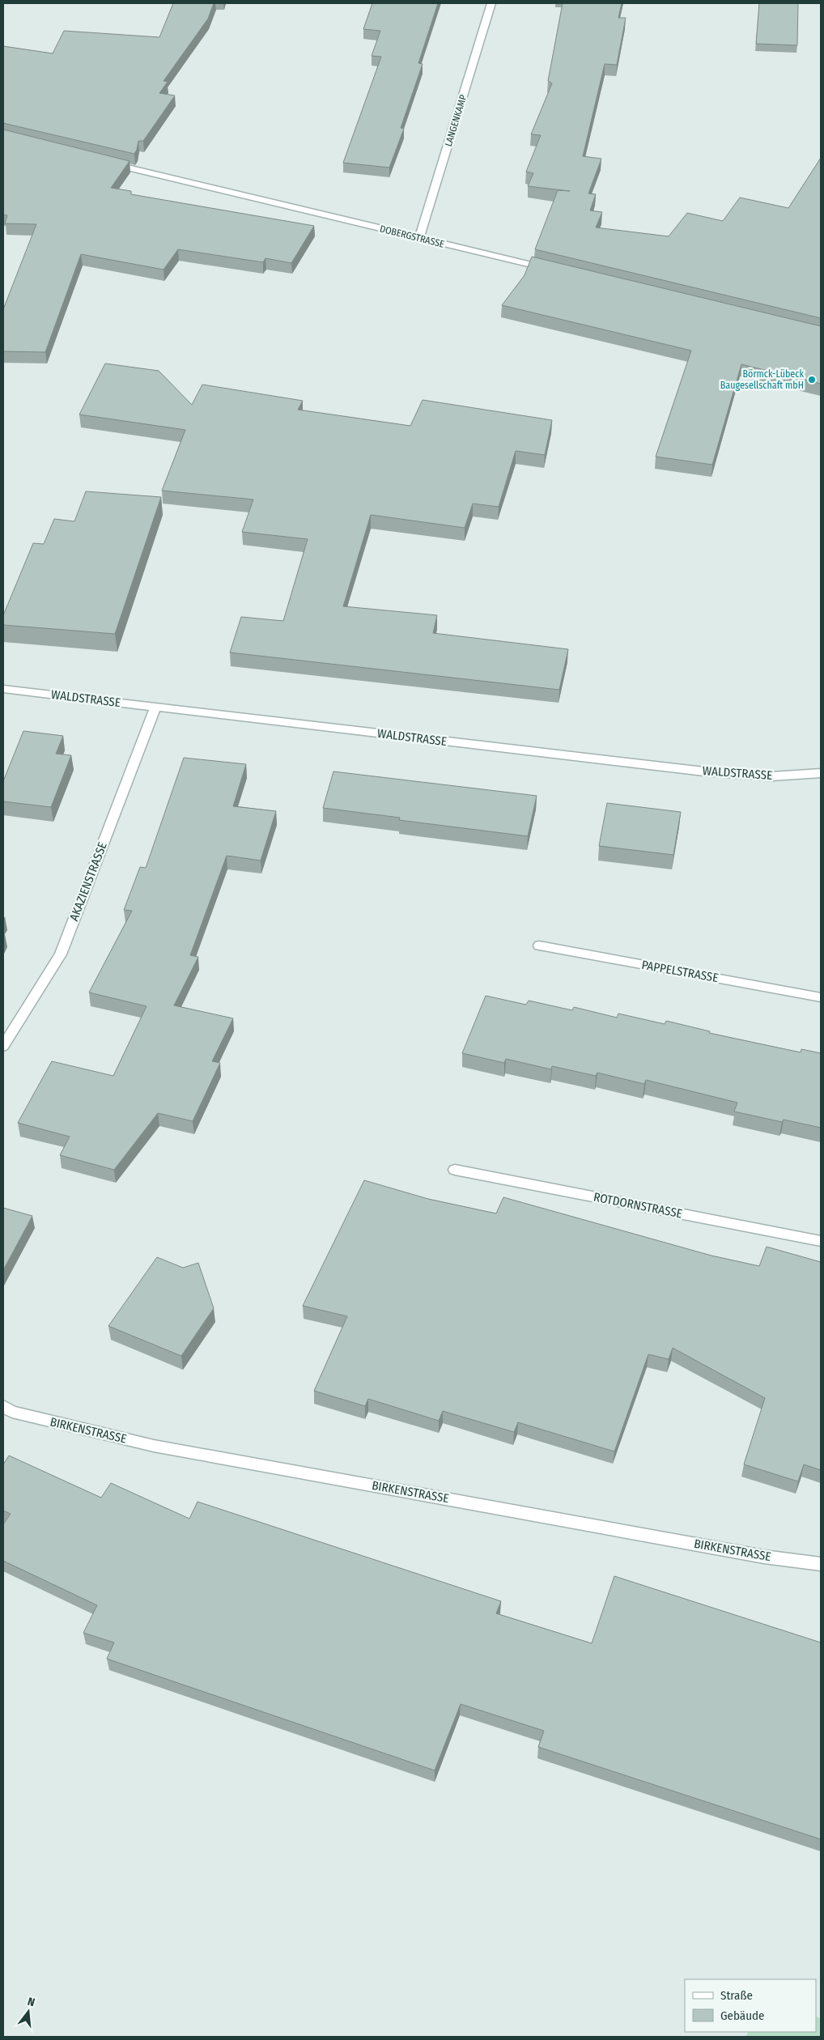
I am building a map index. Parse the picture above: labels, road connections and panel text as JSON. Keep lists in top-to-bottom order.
{
  "streets": {
    "street": [
      "LANGENKAMP",
      "DOBERGSTRASSE",
      "WALDSTRASSE",
      "AKAZIENSTRASSE",
      "PAPPELSTRASSE",
      "ROTDORNSTRASSE",
      "BIRKENSTRASSE"
    ]
  },
  "crossings": [
    ["LANGENKAMP", "DOBERGSTRASSE"],
    ["WALDSTRASSE", "AKAZIENSTRASSE"]
  ],
  "places": ["Börmck-Lübeck Baugesellschaft mbH"],
  "legend": ["Straße", "Gebäude"],
  "north": "top"
}
